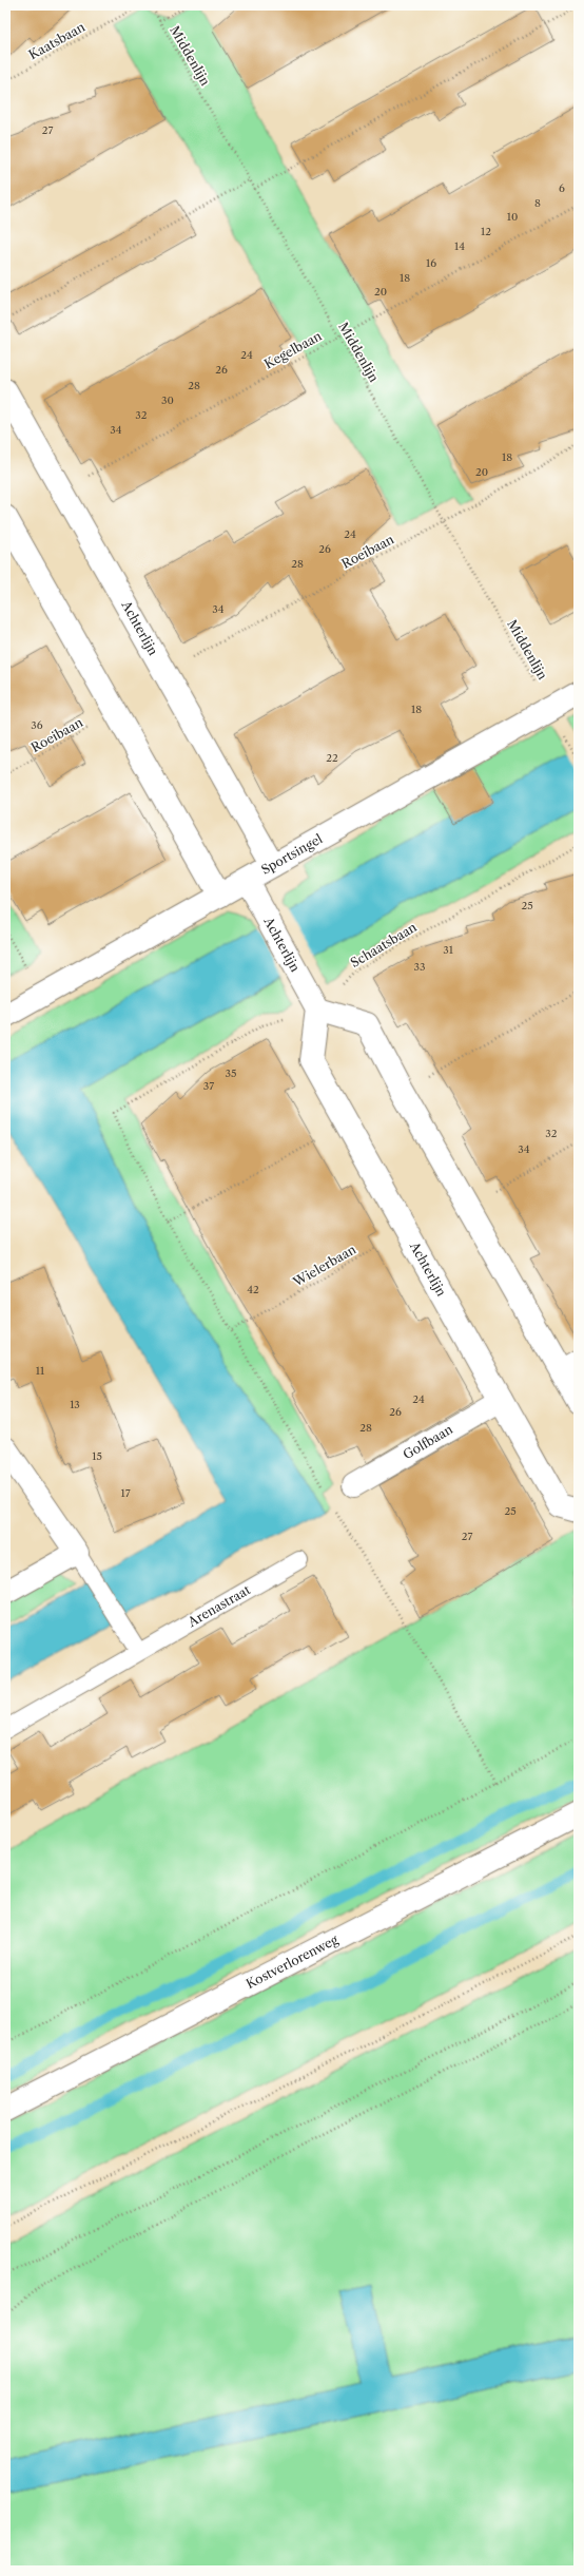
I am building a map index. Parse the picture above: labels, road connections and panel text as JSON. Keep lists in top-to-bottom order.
{
  "streets": {
    "street": [
      "Achterlijn",
      "Sportsingel",
      "Golfbaan",
      "Kostverlorenweg"
    ],
    "lane": ["Arenastraat"],
    "path": [
      "Kaatsbaan",
      "Middenlijn",
      "Kegelbaan",
      "Roeibaan",
      "Schaatsbaan",
      "Wielerbaan"
    ]
  },
  "crossings": [
    ["Middenlijn", "Kegelbaan"],
    ["Middenlijn", "Roeibaan"],
    ["Middenlijn", "Sportsingel"],
    ["Kegelbaan", "Achterlijn"],
    ["Roeibaan", "Achterlijn"],
    ["Achterlijn", "Sportsingel"],
    ["Achterlijn", "Schaatsbaan"],
    ["Achterlijn", "Wielerbaan"],
    ["Achterlijn", "Golfbaan"]
  ],
  "house_numbers": [
    "27",
    "6",
    "8",
    "10",
    "12",
    "14",
    "16",
    "18",
    "20",
    "24",
    "26",
    "28",
    "30",
    "32",
    "34",
    "18",
    "20",
    "24",
    "26",
    "28",
    "34",
    "18",
    "36",
    "22",
    "25",
    "31",
    "33",
    "35",
    "37",
    "32",
    "34",
    "42",
    "11",
    "24",
    "13",
    "26",
    "28",
    "15",
    "17",
    "25",
    "27"
  ]
}
